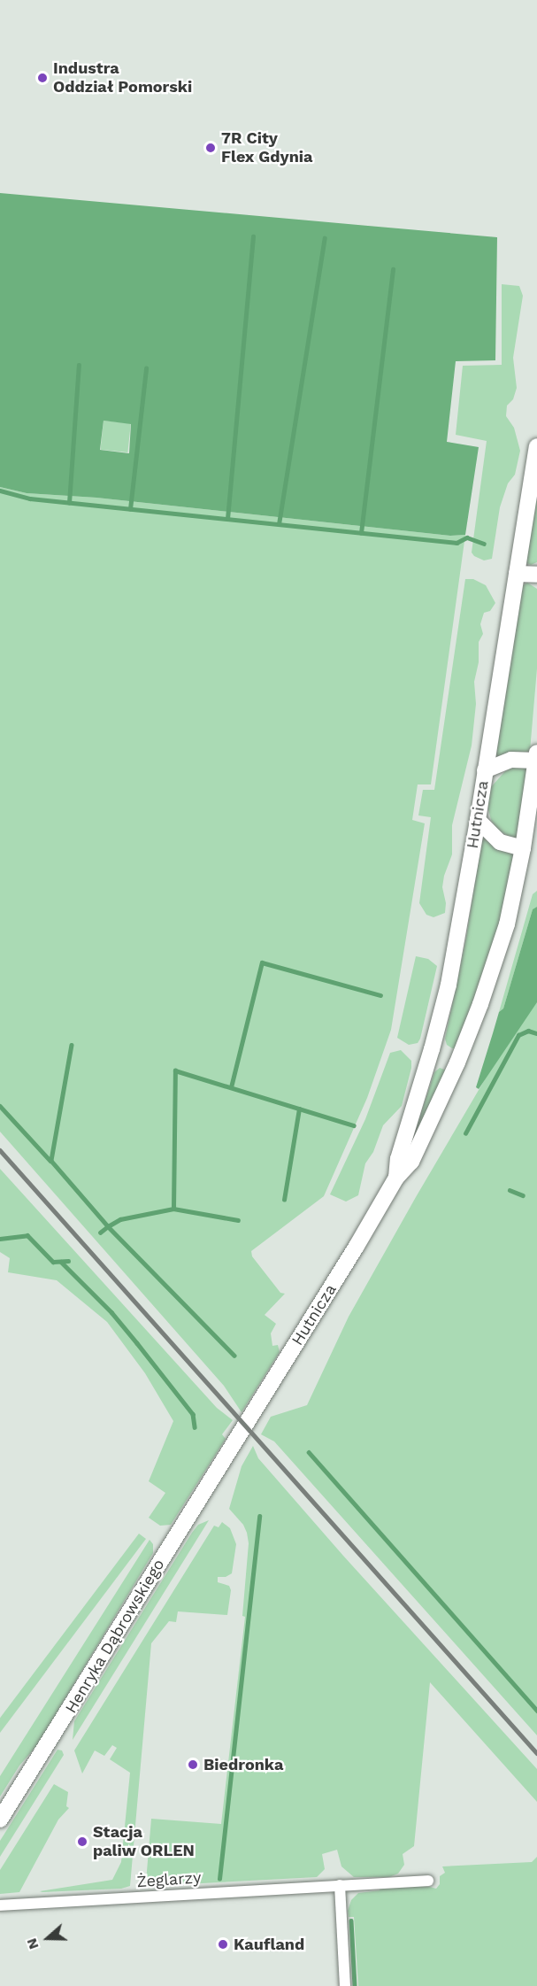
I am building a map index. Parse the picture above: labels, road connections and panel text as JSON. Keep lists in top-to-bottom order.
{
  "streets": {
    "main road": ["Hutnicza", "Henryka Dąbrowskiego"],
    "street": ["Żeglarzy"]
  },
  "crossings": [
    ["Hutnicza", "Henryka Dąbrowskiego"]
  ],
  "places": [
    "Industra Oddział Pomorski",
    "7R City Flex Gdynia",
    "Biedronka",
    "Stacja paliw ORLEN",
    "Kaufland"
  ],
  "north": "left"
}
